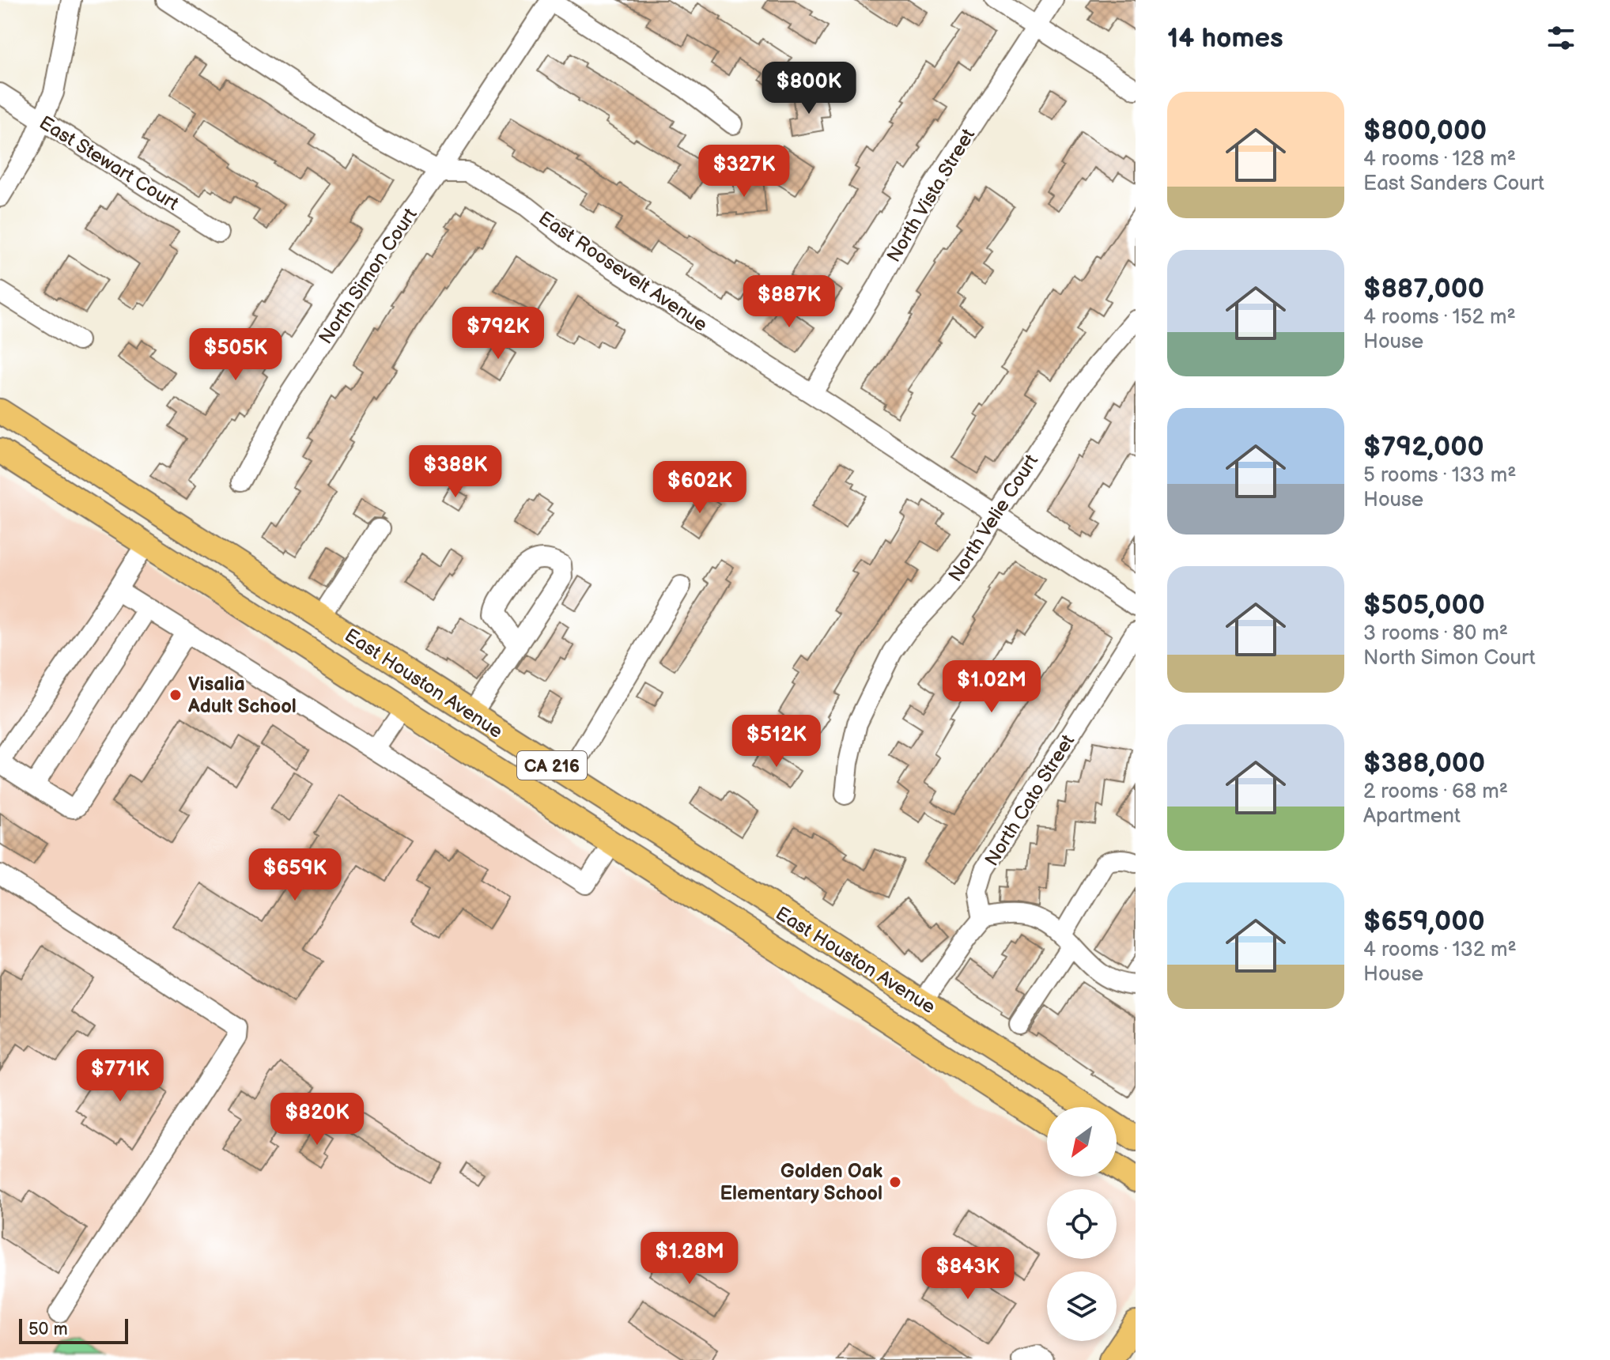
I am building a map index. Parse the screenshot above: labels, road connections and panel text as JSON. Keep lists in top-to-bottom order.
{
  "streets": {
    "main road": ["East Houston Avenue", "CA 216"],
    "street": [
      "East Stewart Court",
      "North Vista Street",
      "East Roosevelt Avenue",
      "North Simon Court",
      "North Velie Court",
      "North Cato Street"
    ]
  },
  "crossings": [
    ["North Vista Street", "East Roosevelt Avenue"],
    ["East Roosevelt Avenue", "North Simon Court"],
    ["East Roosevelt Avenue", "North Velie Court"]
  ],
  "places": ["Visalia Adult School", "Golden Oak Elementary School"],
  "scale_bar": "50 m",
  "north": "bottom left",
  "page": {
    "heading": "14 homes",
    "price": [
      "$800K",
      "$327K",
      "$887K",
      "$792K",
      "$505K",
      "$388K",
      "$602K",
      "$1.02M",
      "$512K",
      "$659K",
      "$771K",
      "$820K",
      "$1.28M",
      "$843K"
    ],
    "list": [
      {
        "name": "$800,000",
        "note": "4 rooms · 128 m² · East Sanders Court"
      },
      {
        "name": "$887,000",
        "note": "4 rooms · 152 m² · House"
      },
      {
        "name": "$792,000",
        "note": "5 rooms · 133 m² · House"
      },
      {
        "name": "$505,000",
        "note": "3 rooms · 80 m² · North Simon Court"
      },
      {
        "name": "$388,000",
        "note": "2 rooms · 68 m² · Apartment"
      },
      {
        "name": "$659,000",
        "note": "4 rooms · 132 m² · House"
      }
    ],
    "scale": "50 m"
  }
}
